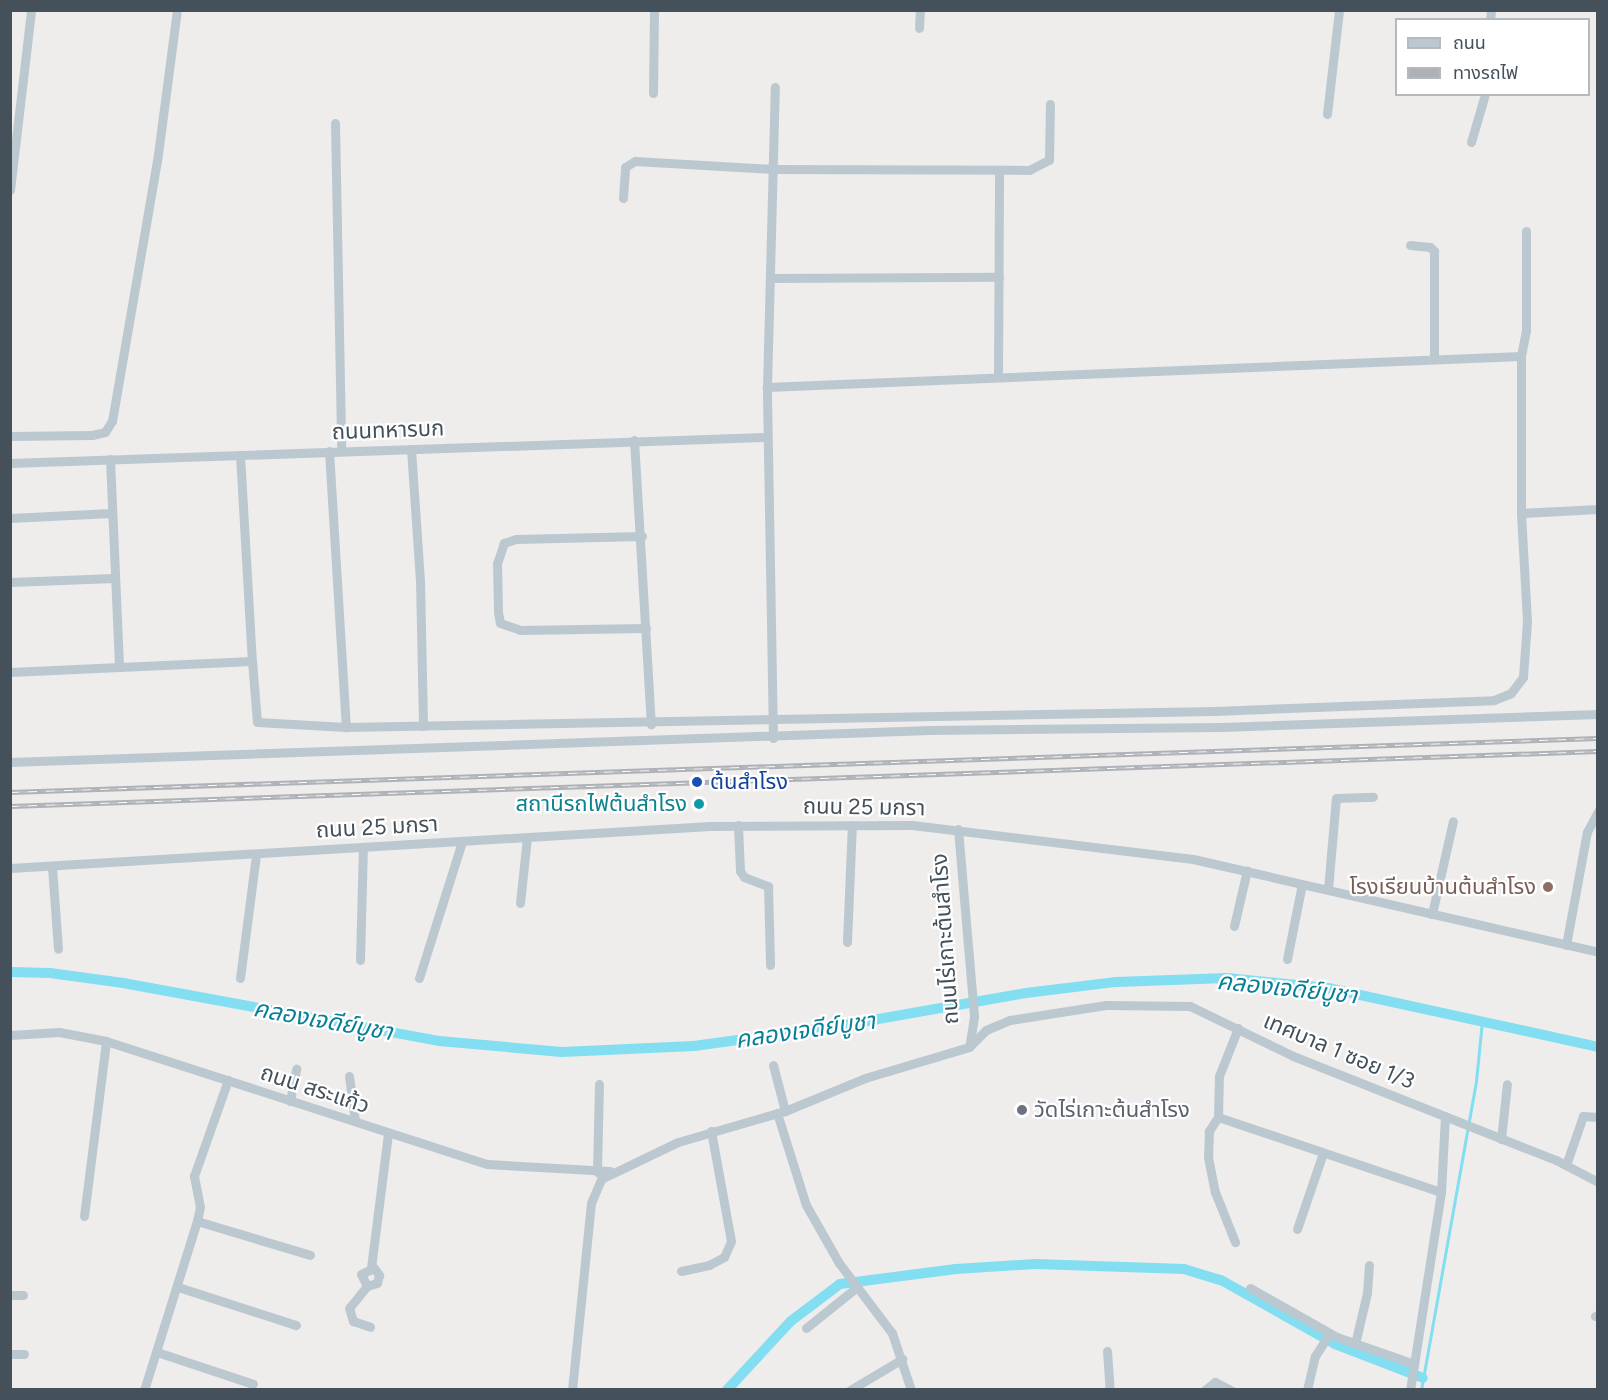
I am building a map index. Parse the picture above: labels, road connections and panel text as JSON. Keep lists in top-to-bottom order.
{
  "streets": {
    "street": [
      "ถนนทหารบก",
      "ถนน 25 มกรา",
      "ถนนไร่เกาะต้นสำโรง",
      "เทศบาล 1 ซอย 1/3",
      "ถนน สระแก้ว"
    ]
  },
  "crossings": [
    ["ถนน 25 มกรา", "ถนนไร่เกาะต้นสำโรง"],
    ["ถนนไร่เกาะต้นสำโรง", "เทศบาล 1 ซอย 1/3"],
    ["ถนนไร่เกาะต้นสำโรง", "ถนน สระแก้ว"],
    ["เทศบาล 1 ซอย 1/3", "ถนน สระแก้ว"]
  ],
  "water": ["คลองเจดีย์บูชา"],
  "places": [
    "ต้นสำโรง",
    "สถานีรถไฟต้นสำโรง",
    "โรงเรียนบ้านต้นสำโรง",
    "วัดไร่เกาะต้นสำโรง"
  ],
  "legend": ["ถนน", "ทางรถไฟ"]
}
